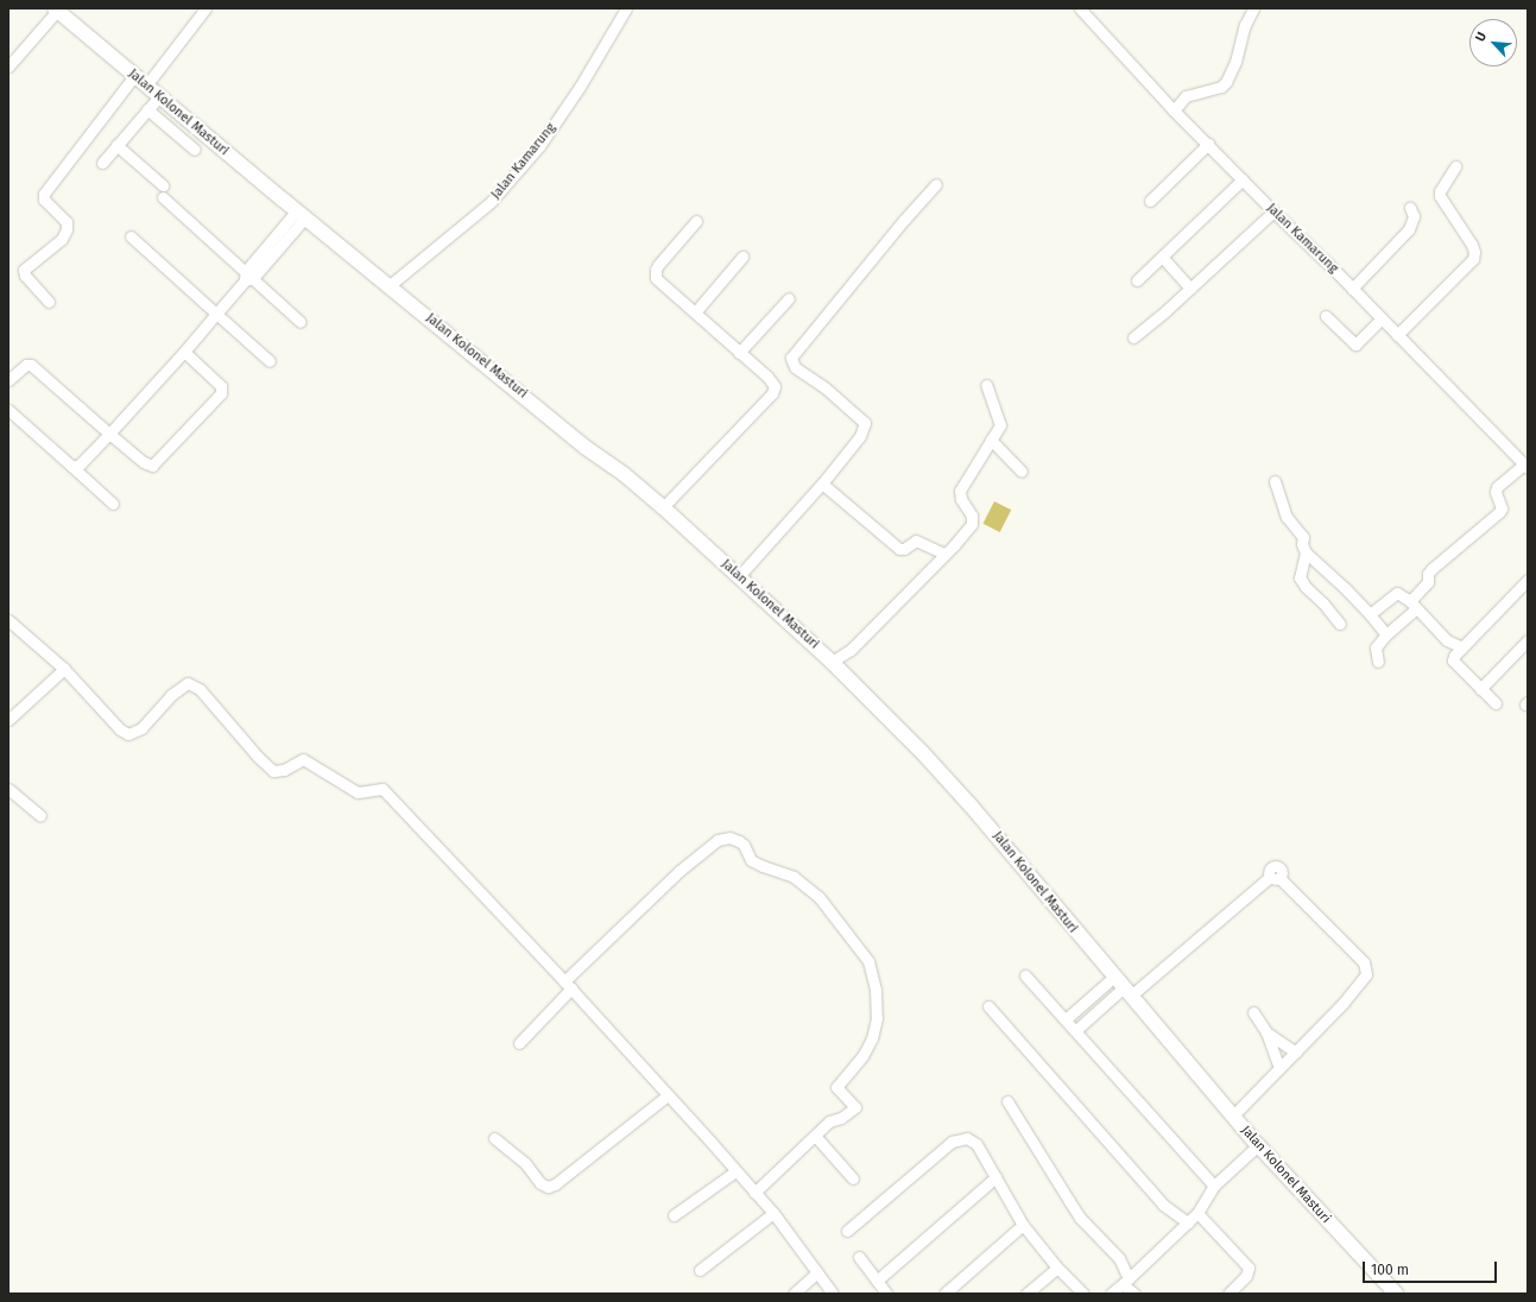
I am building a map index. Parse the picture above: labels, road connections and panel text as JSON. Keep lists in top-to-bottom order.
{
  "streets": {
    "main road": ["Jalan Kolonel Masturi"],
    "street": ["Jalan Kamarung"]
  },
  "crossings": [
    ["Jalan Kolonel Masturi", "Jalan Kamarung"]
  ],
  "scale_bar": "100 m",
  "north": "top left"
}
